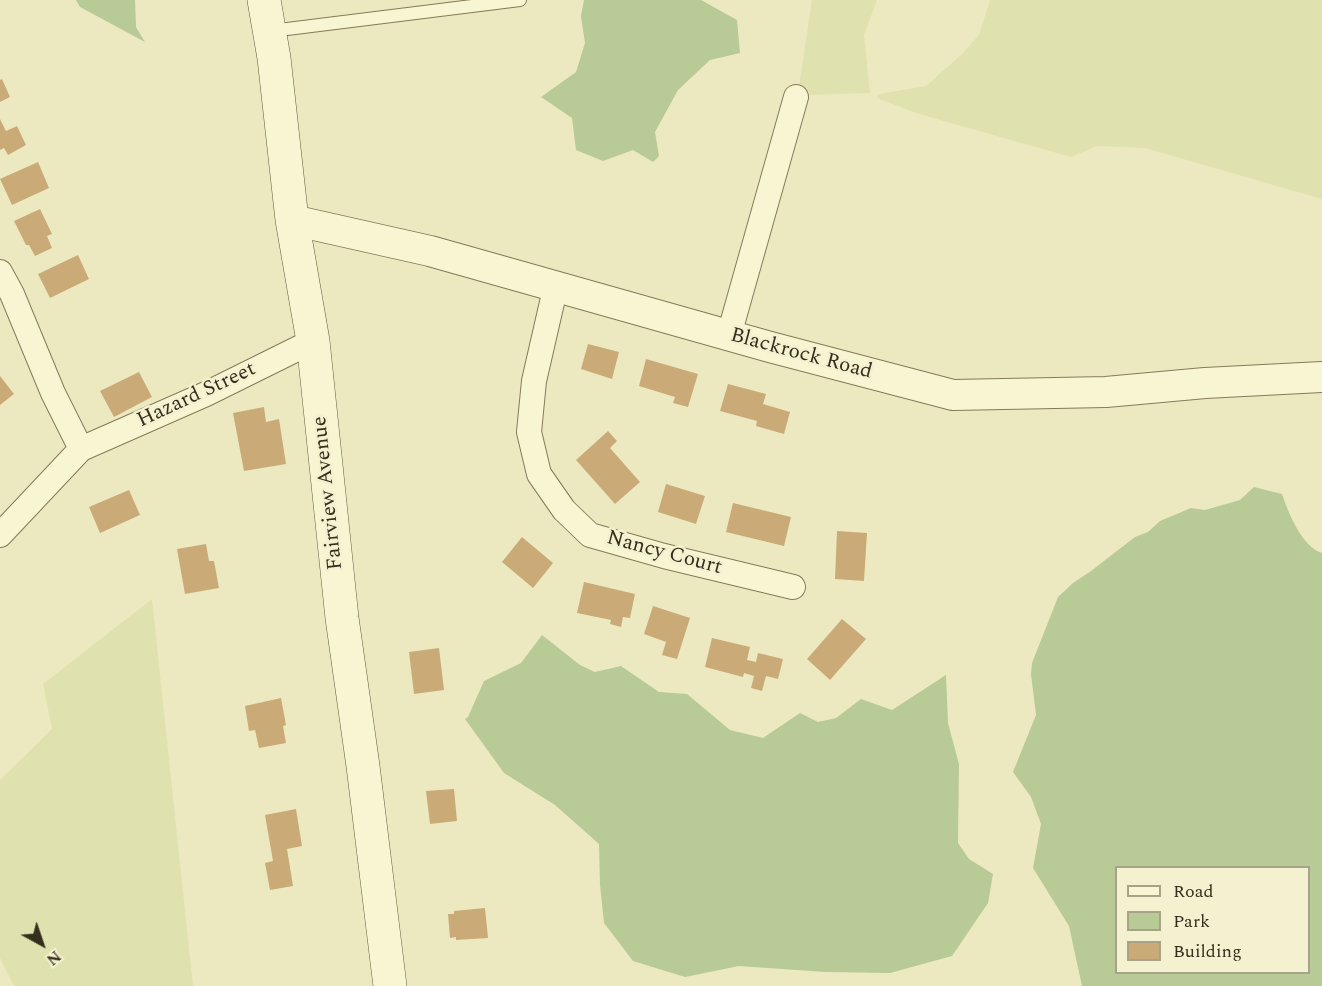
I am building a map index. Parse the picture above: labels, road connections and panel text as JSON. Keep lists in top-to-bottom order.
{
  "streets": {
    "main road": ["Fairview Avenue"],
    "street": ["Blackrock Road", "Hazard Street", "Nancy Court"]
  },
  "crossings": [
    ["Blackrock Road", "Fairview Avenue"],
    ["Blackrock Road", "Nancy Court"],
    ["Hazard Street", "Fairview Avenue"]
  ],
  "legend": ["Road", "Park", "Building"],
  "north": "bottom right"
}
